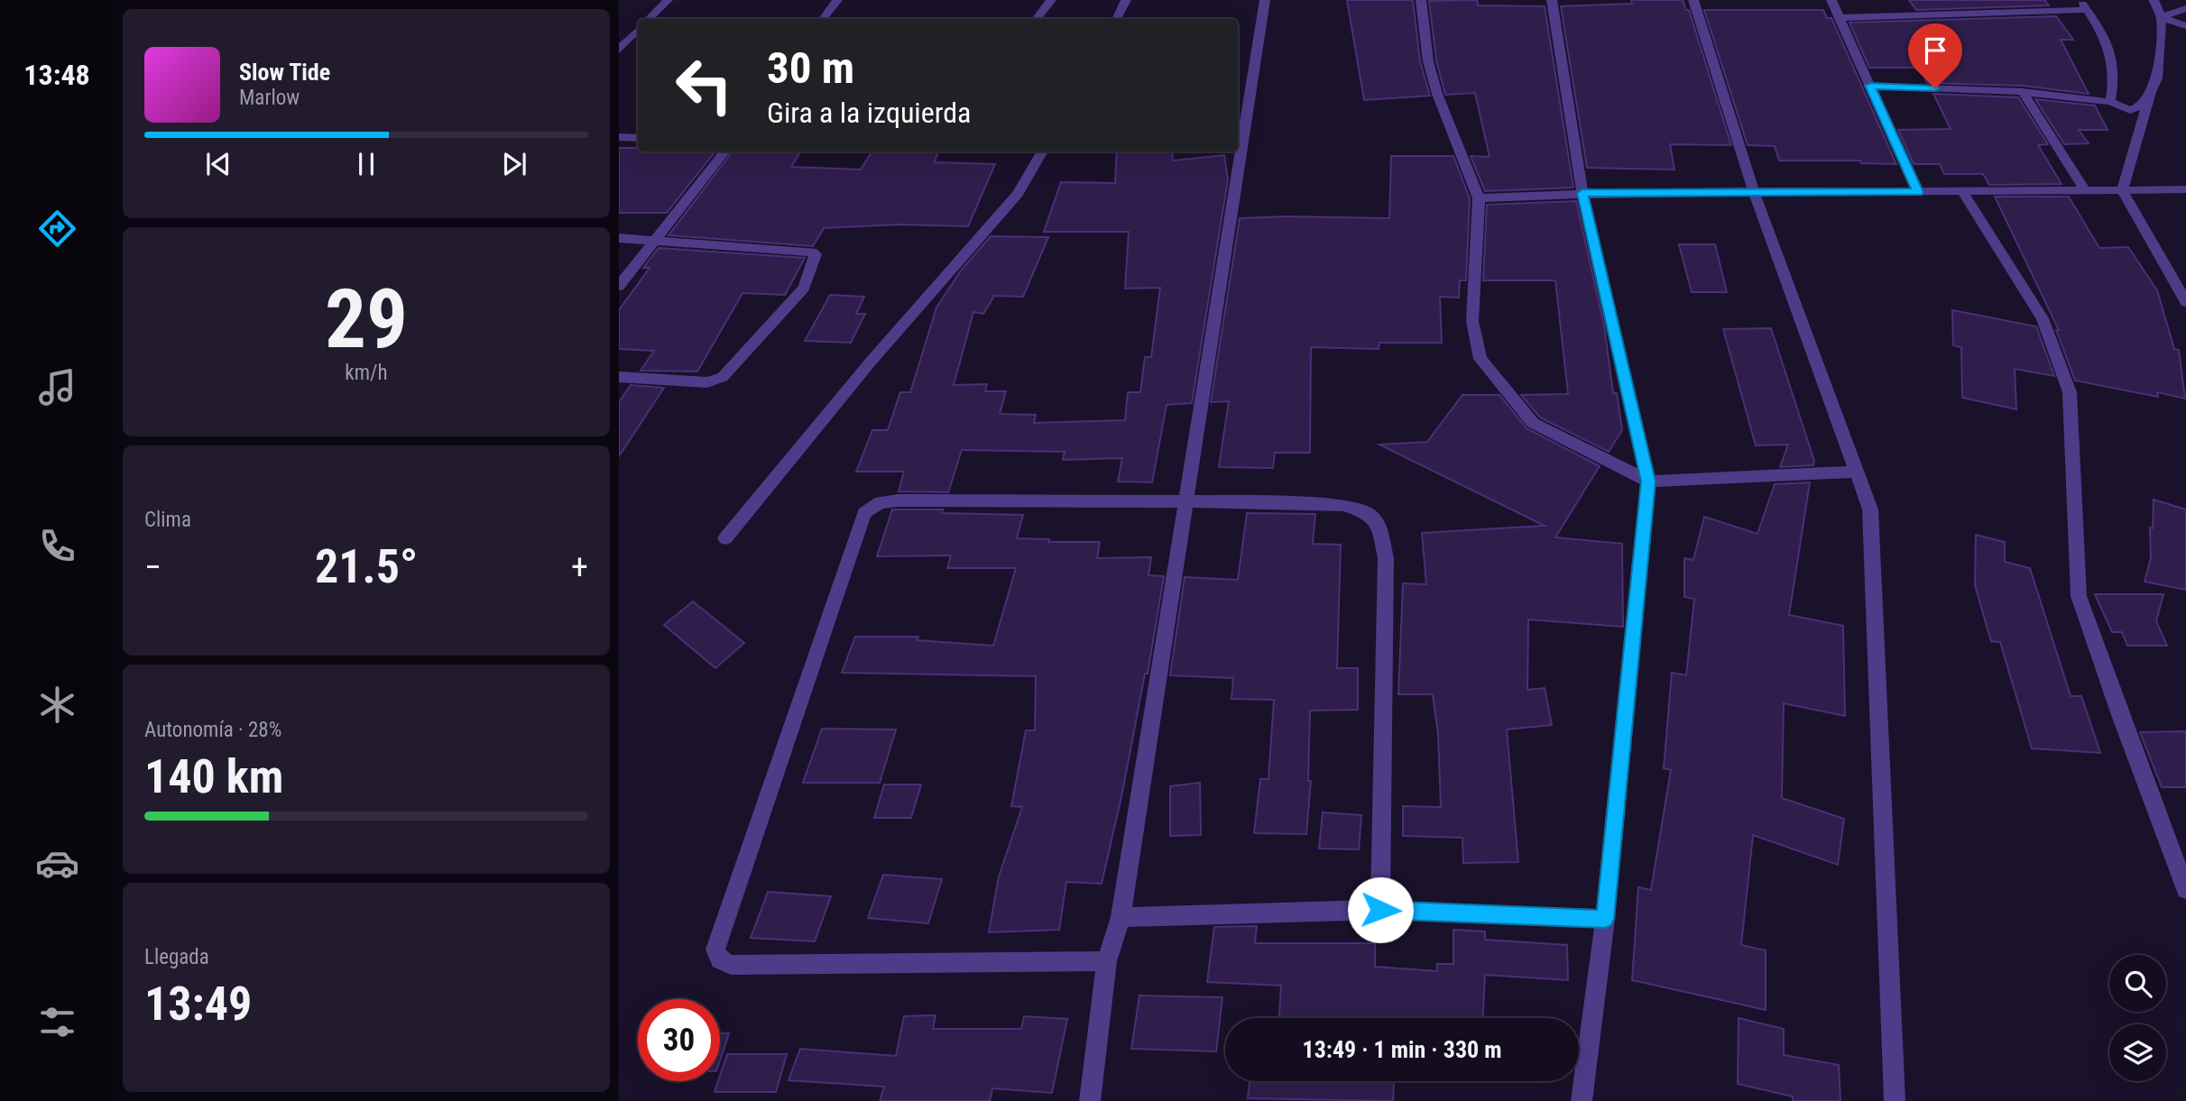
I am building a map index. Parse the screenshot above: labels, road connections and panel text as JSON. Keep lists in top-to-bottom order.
{
  "page": {
    "tabs": "13:48",
    "turn": ["30 m", "Gira a la izquierda"],
    "song": ["Slow Tide", "Marlow"],
    "tile": [
      ["29", "km/h"],
      "Clima",
      ["Autonomía · 28%", "140 km"],
      ["Llegada", "13:49"]
    ],
    "heat": ["−", "21.5°", "+"],
    "limit": "30",
    "trip": "13:49 · 1 min · 330 m"
  }
}
